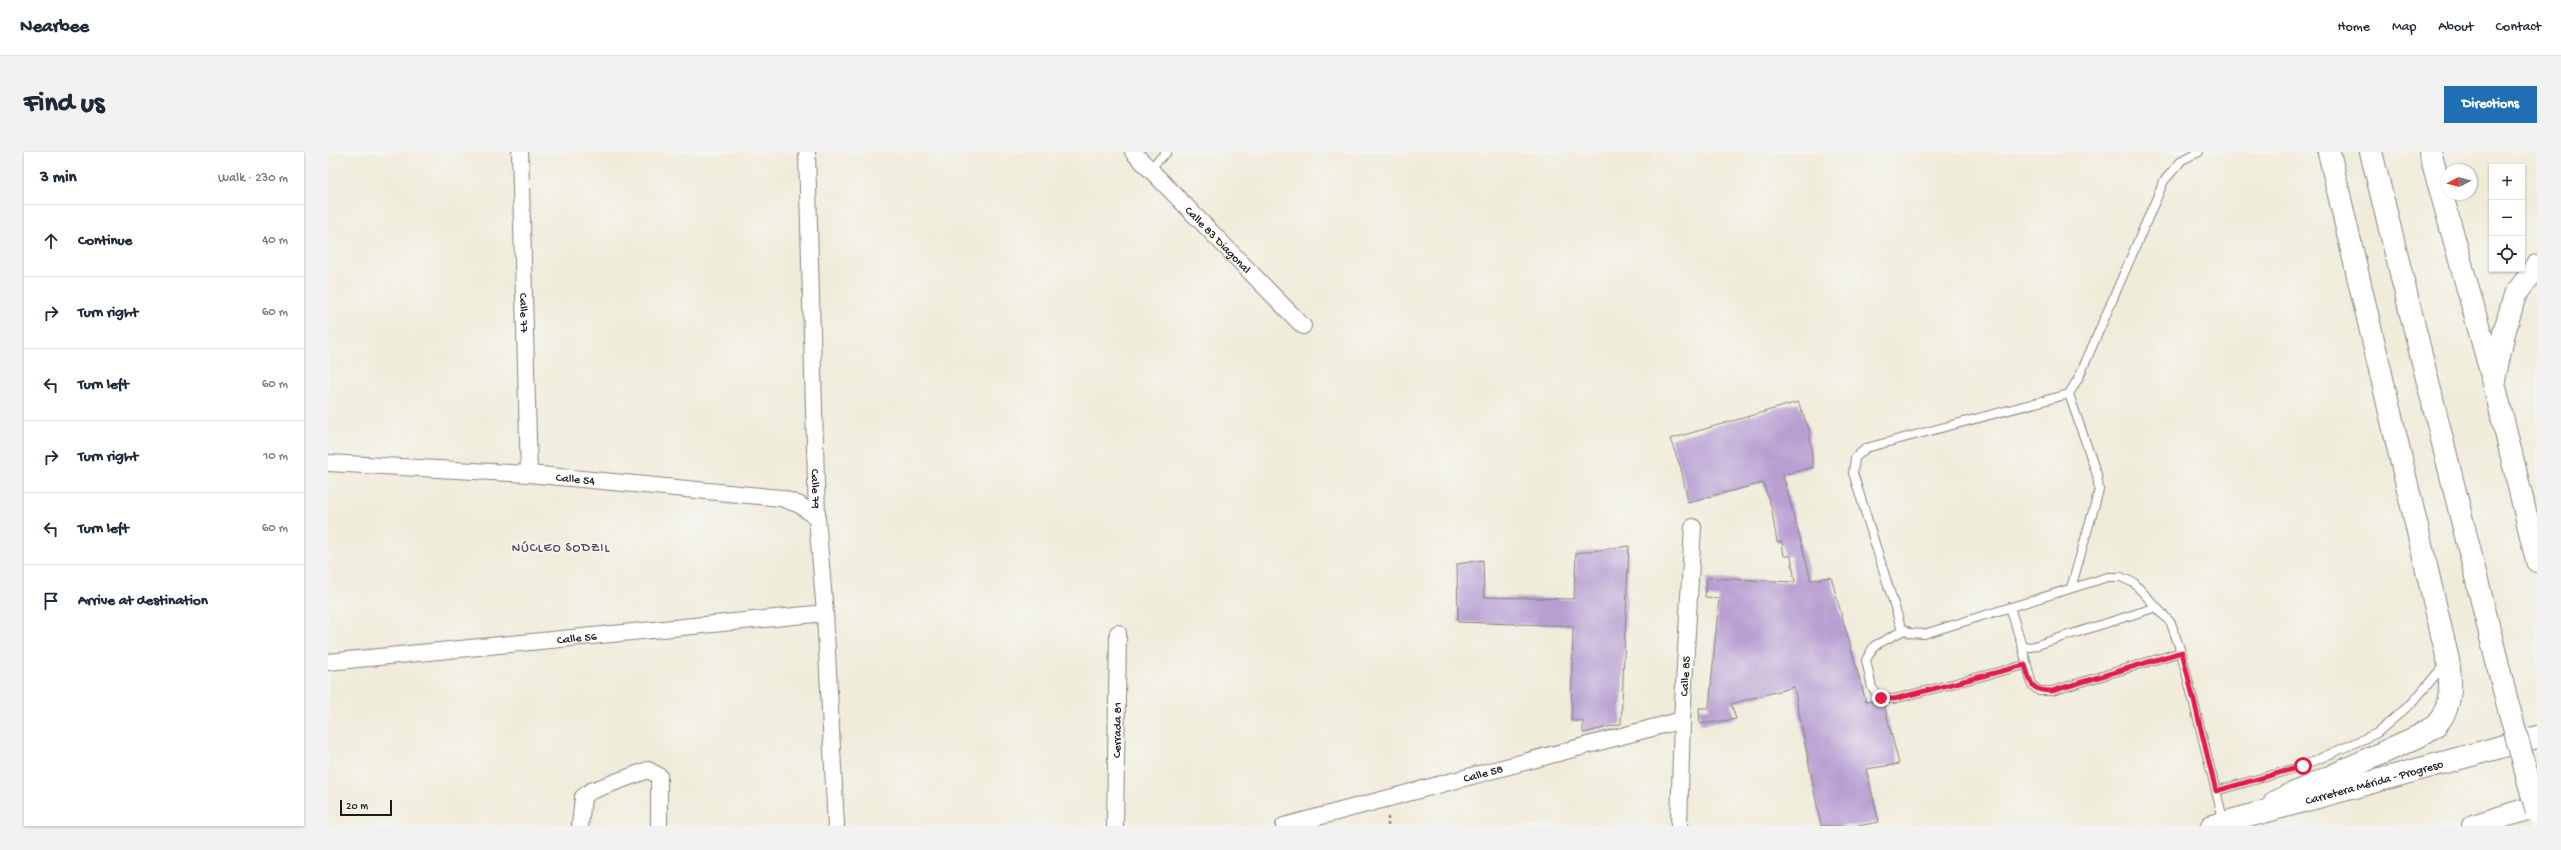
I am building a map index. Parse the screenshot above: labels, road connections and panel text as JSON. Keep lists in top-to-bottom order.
{
  "streets": {
    "main road": ["Carretera Mérida - Progreso"],
    "street": [
      "Calle 83 Diagonal",
      "Calle 77",
      "Calle 54",
      "Calle 79",
      "Calle 56",
      "Calle 85",
      "Cerrada 81",
      "Calle 58"
    ]
  },
  "crossings": [
    ["Calle 77", "Calle 54"],
    ["Calle 54", "Calle 79"],
    ["Calle 79", "Calle 56"],
    ["Calle 85", "Calle 58"]
  ],
  "districts": ["NÚCLEO SODZIL"],
  "scale_bar": "20 m",
  "north": "left",
  "page": {
    "header": "Nearbee",
    "nav": [
      "Home",
      "Map",
      "About",
      "Contact"
    ],
    "buttons": "Directions",
    "title": "Find us",
    "heading": ["3 min", "Walk · 230 m"],
    "map_buttons": ["+", "−"],
    "list": [
      ["Continue", "40 m"],
      ["Turn right", "60 m"],
      ["Turn left", "60 m"],
      ["Turn right", "10 m"],
      ["Turn left", "60 m"],
      "Arrive at destination"
    ],
    "scale": "20 m"
  }
}
